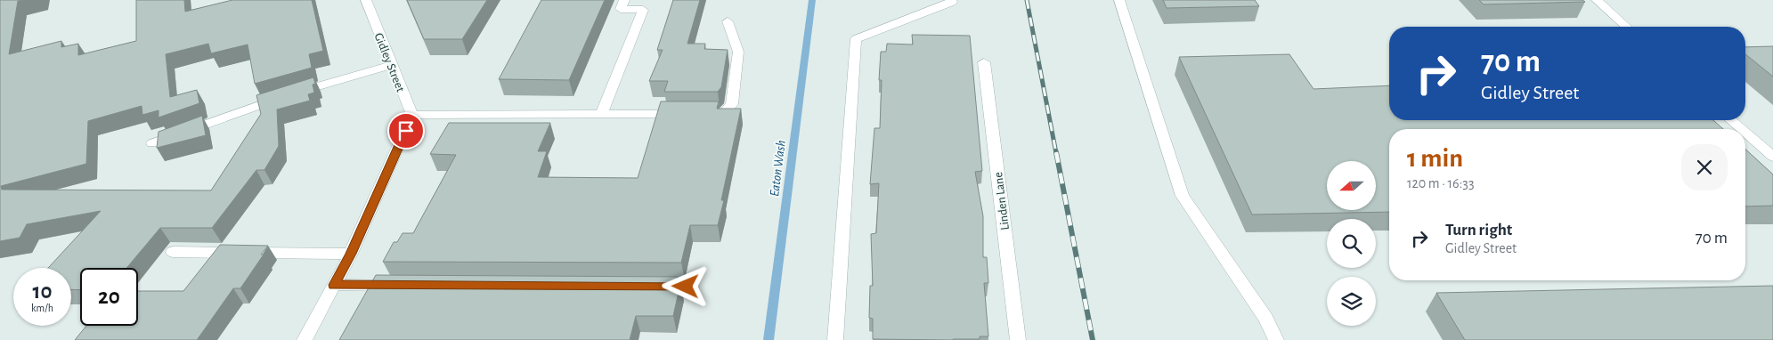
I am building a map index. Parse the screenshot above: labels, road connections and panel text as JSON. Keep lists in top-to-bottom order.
{
  "streets": {
    "street": ["Gidley Street", "Linden Lane"]
  },
  "water": ["Eaton Wash"],
  "north": "left",
  "page": {
    "turn": ["70 m", "Gidley Street"],
    "heading": ["1 min", "120 m · 16:33"],
    "list": [
      {
        "name": "Turn right",
        "note": "Gidley Street",
        "value": "70 m"
      }
    ],
    "speed": "10 km/h",
    "limit": "20"
  }
}
